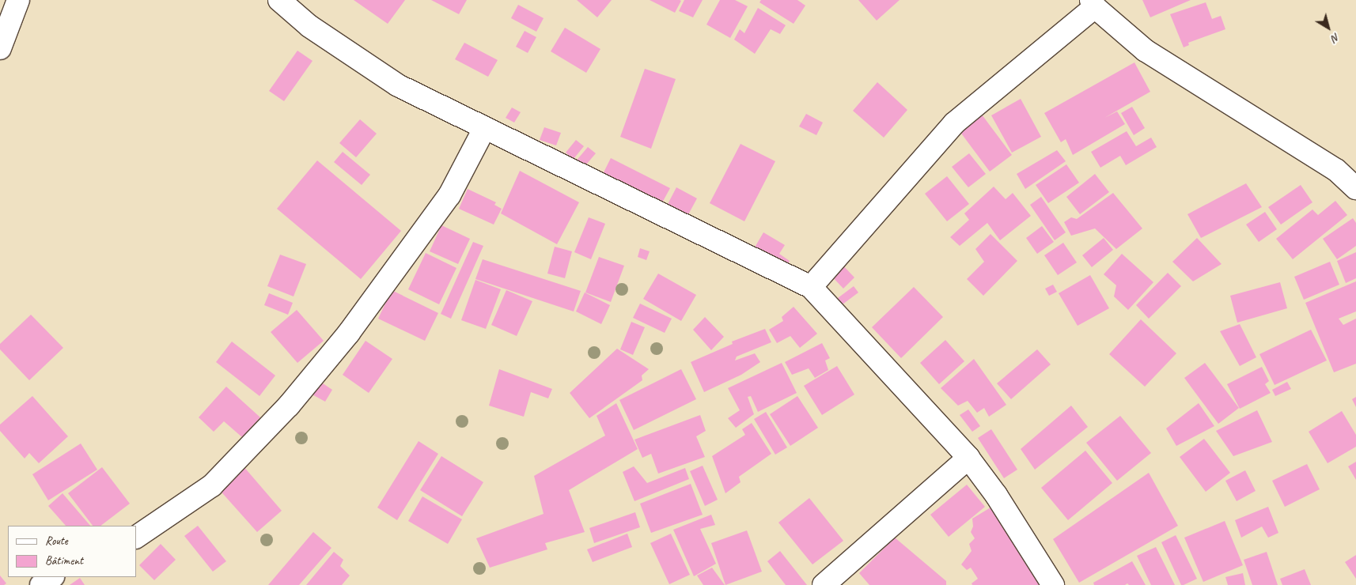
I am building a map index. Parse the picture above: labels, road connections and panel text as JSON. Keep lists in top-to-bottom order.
{
  "legend": ["Route", "Bâtiment"],
  "north": "bottom right"
}
